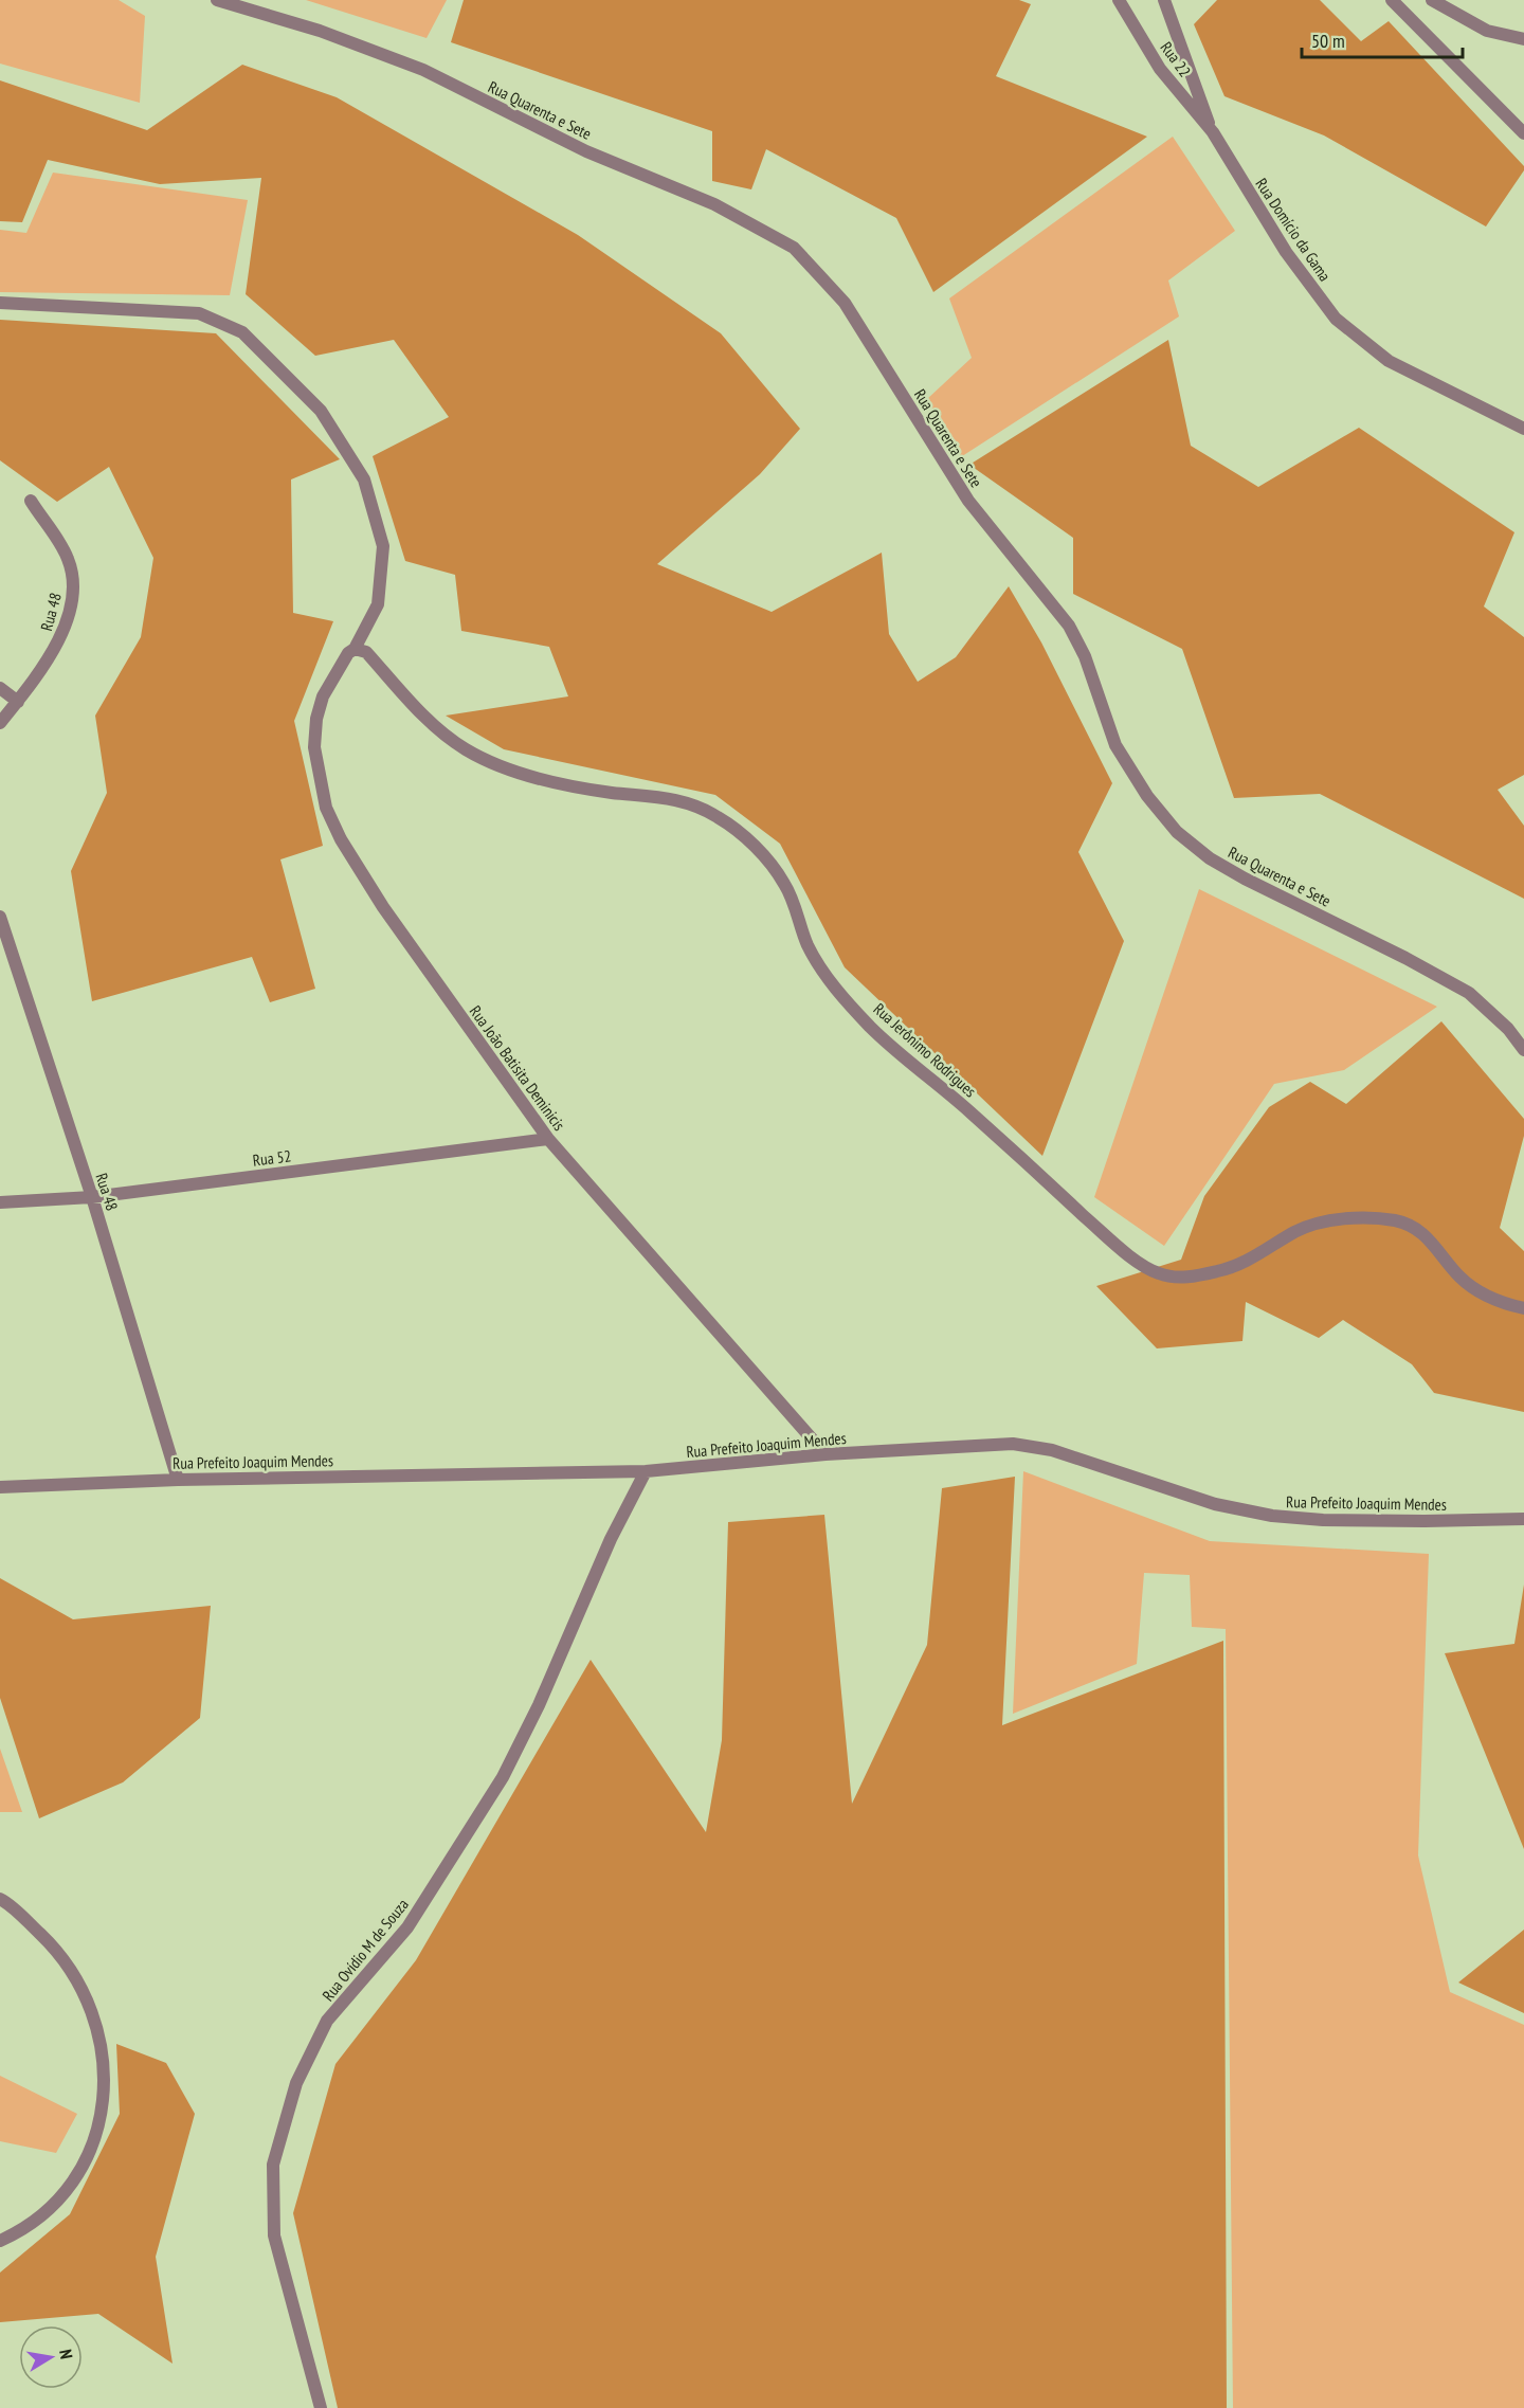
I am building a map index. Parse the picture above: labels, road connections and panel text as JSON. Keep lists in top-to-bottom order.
{
  "streets": {
    "street": [
      "Rua 22",
      "Rua Quarenta e Sete",
      "Rua Domício da Gama",
      "Rua 48",
      "Rua Jerônimo Rodrigues",
      "Rua João Batisita Deminicis",
      "Rua 52",
      "Rua Prefeito Joaquim Mendes",
      "Rua Ovídio M de Souza"
    ]
  },
  "crossings": [
    ["Rua 22", "Rua Domício da Gama"],
    ["Rua 48", "Rua 52"],
    ["Rua 48", "Rua Prefeito Joaquim Mendes"],
    ["Rua Jerônimo Rodrigues", "Rua João Batisita Deminicis"],
    ["Rua João Batisita Deminicis", "Rua 52"],
    ["Rua João Batisita Deminicis", "Rua Prefeito Joaquim Mendes"],
    ["Rua Prefeito Joaquim Mendes", "Rua Ovídio M de Souza"]
  ],
  "scale_bar": "50 m",
  "north": "right"
}
